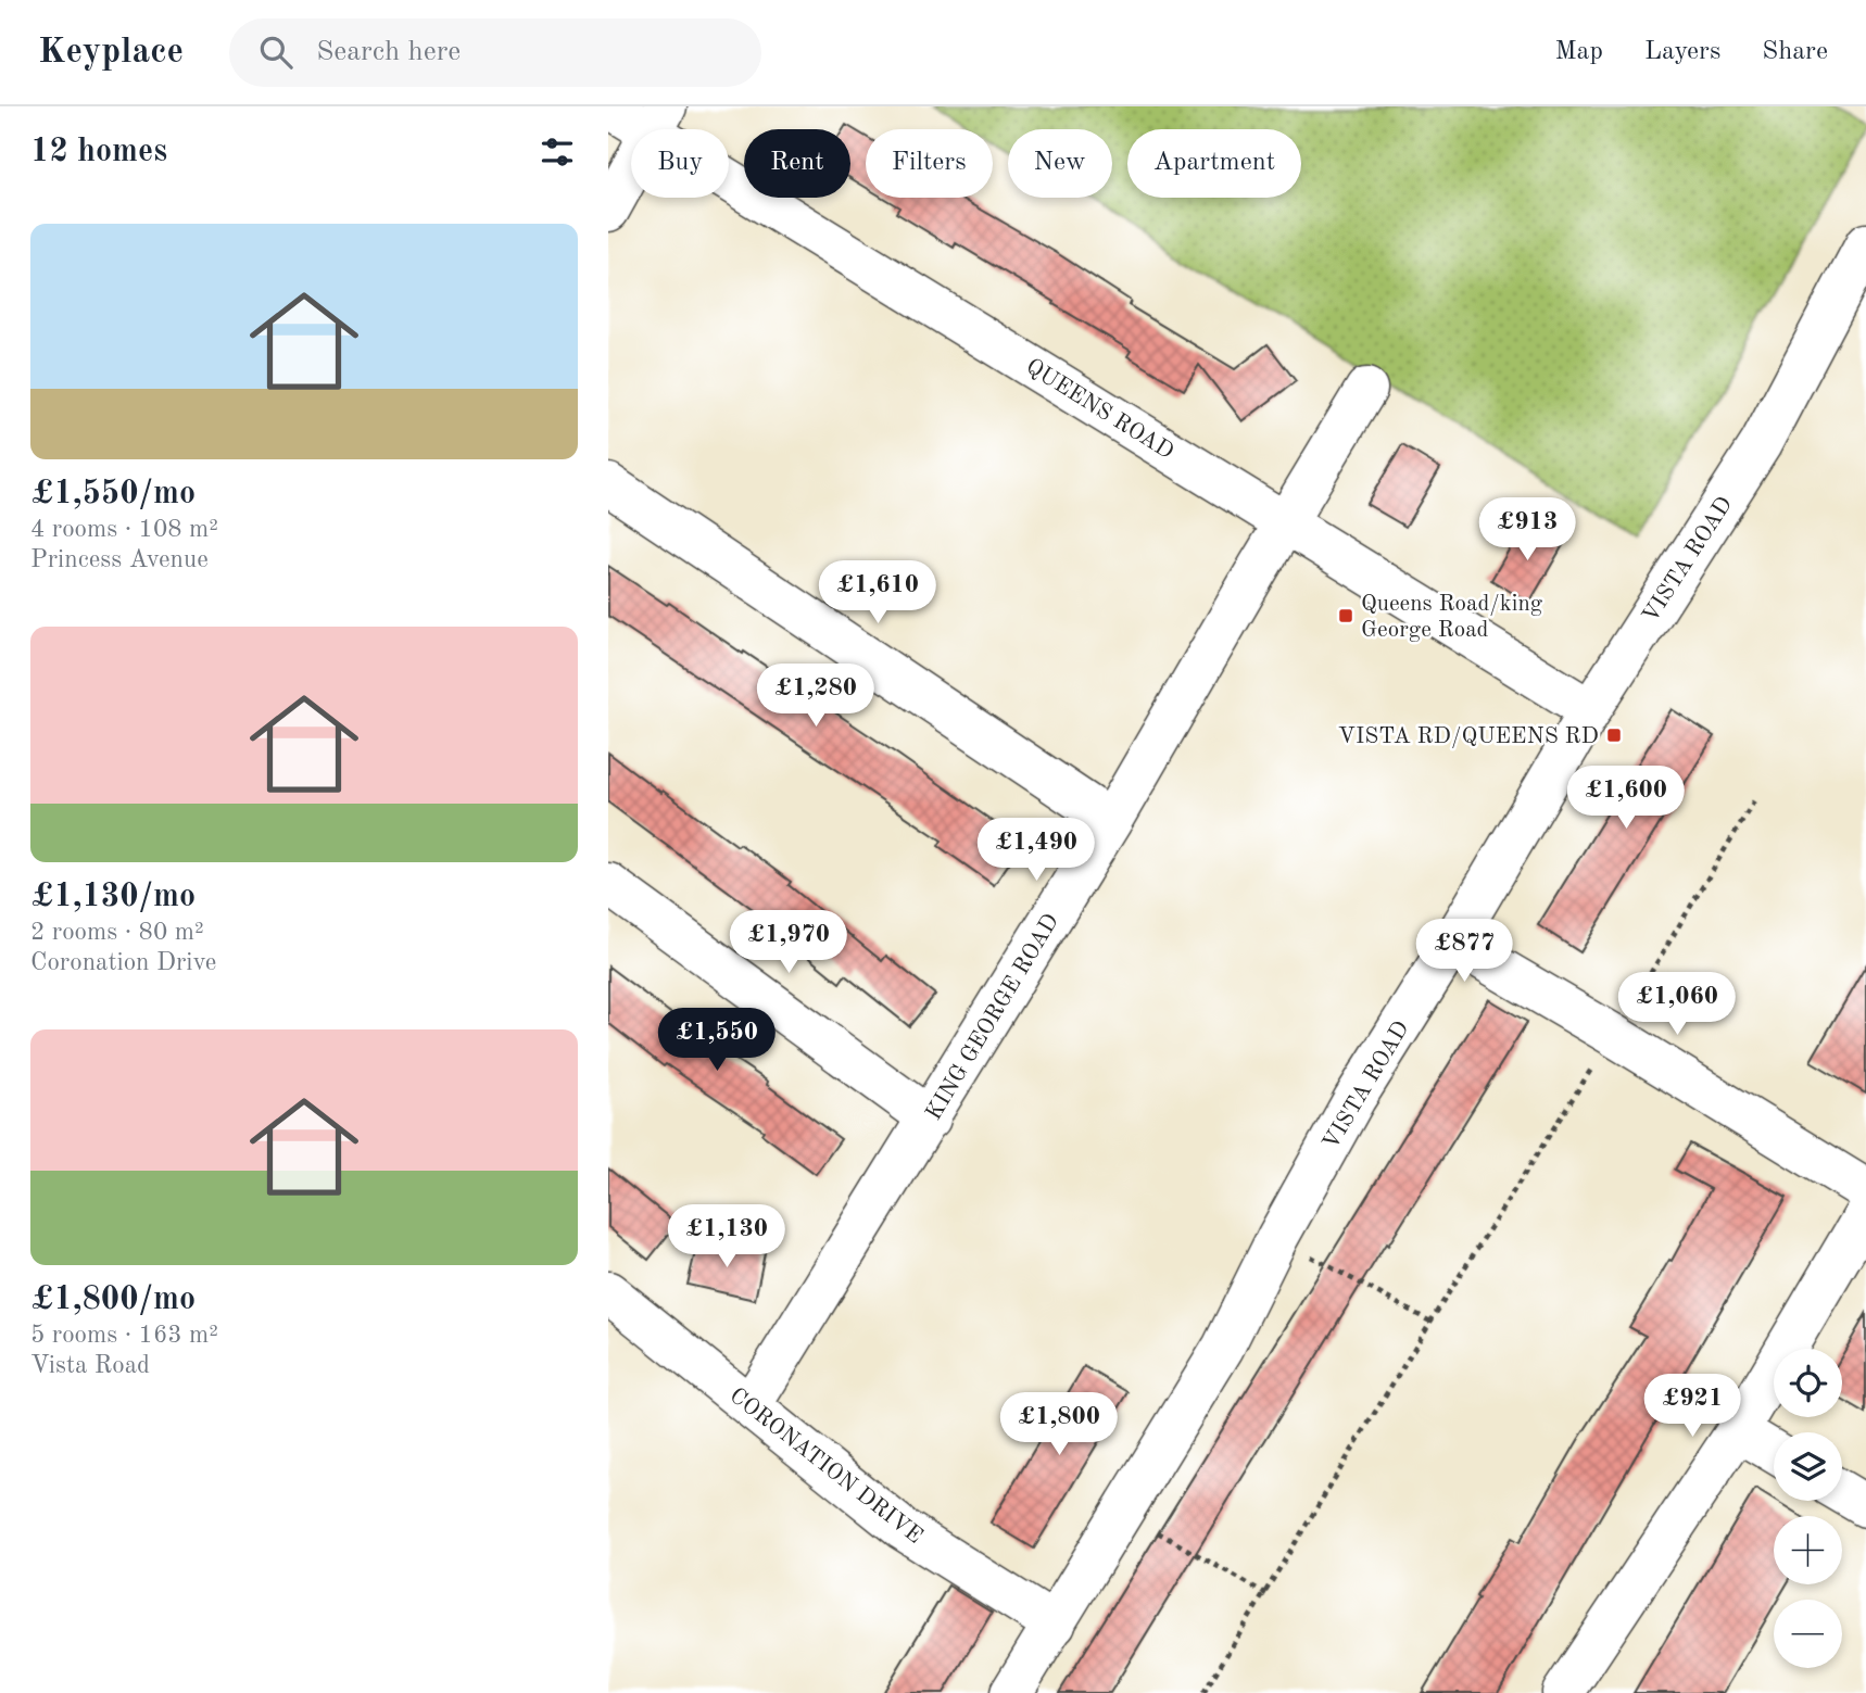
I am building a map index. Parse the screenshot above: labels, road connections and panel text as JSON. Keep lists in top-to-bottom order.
{
  "streets": {
    "street": [
      "QUEENS ROAD",
      "VISTA ROAD",
      "KING GEORGE ROAD",
      "CORONATION DRIVE"
    ]
  },
  "crossings": [
    ["QUEENS ROAD", "VISTA ROAD"],
    ["QUEENS ROAD", "KING GEORGE ROAD"],
    ["VISTA ROAD", "CORONATION DRIVE"],
    ["KING GEORGE ROAD", "CORONATION DRIVE"]
  ],
  "places": {
    "transit": ["Queens Road/king George Road", "VISTA RD/QUEENS RD"]
  },
  "page": {
    "header": "Keyplace",
    "search": "Search here",
    "nav": ["Map", "Layers", "Share"],
    "heading": "12 homes",
    "chip": [
      "Buy",
      "Rent",
      "Filters",
      "New",
      "Apartment"
    ],
    "list": [
      {
        "name": "£1,550/mo",
        "note": "4 rooms · 108 m² · Princess Avenue"
      },
      {
        "name": "£1,130/mo",
        "note": "2 rooms · 80 m² · Coronation Drive"
      },
      {
        "name": "£1,800/mo",
        "note": "5 rooms · 163 m² · Vista Road"
      }
    ],
    "price": [
      "£913",
      "£1,610",
      "£1,280",
      "£1,600",
      "£1,490",
      "£1,970",
      "£877",
      "£1,060",
      "£1,550",
      "£1,130",
      "£921",
      "£1,800"
    ],
    "map_buttons": ["+", "−"]
  }
}
